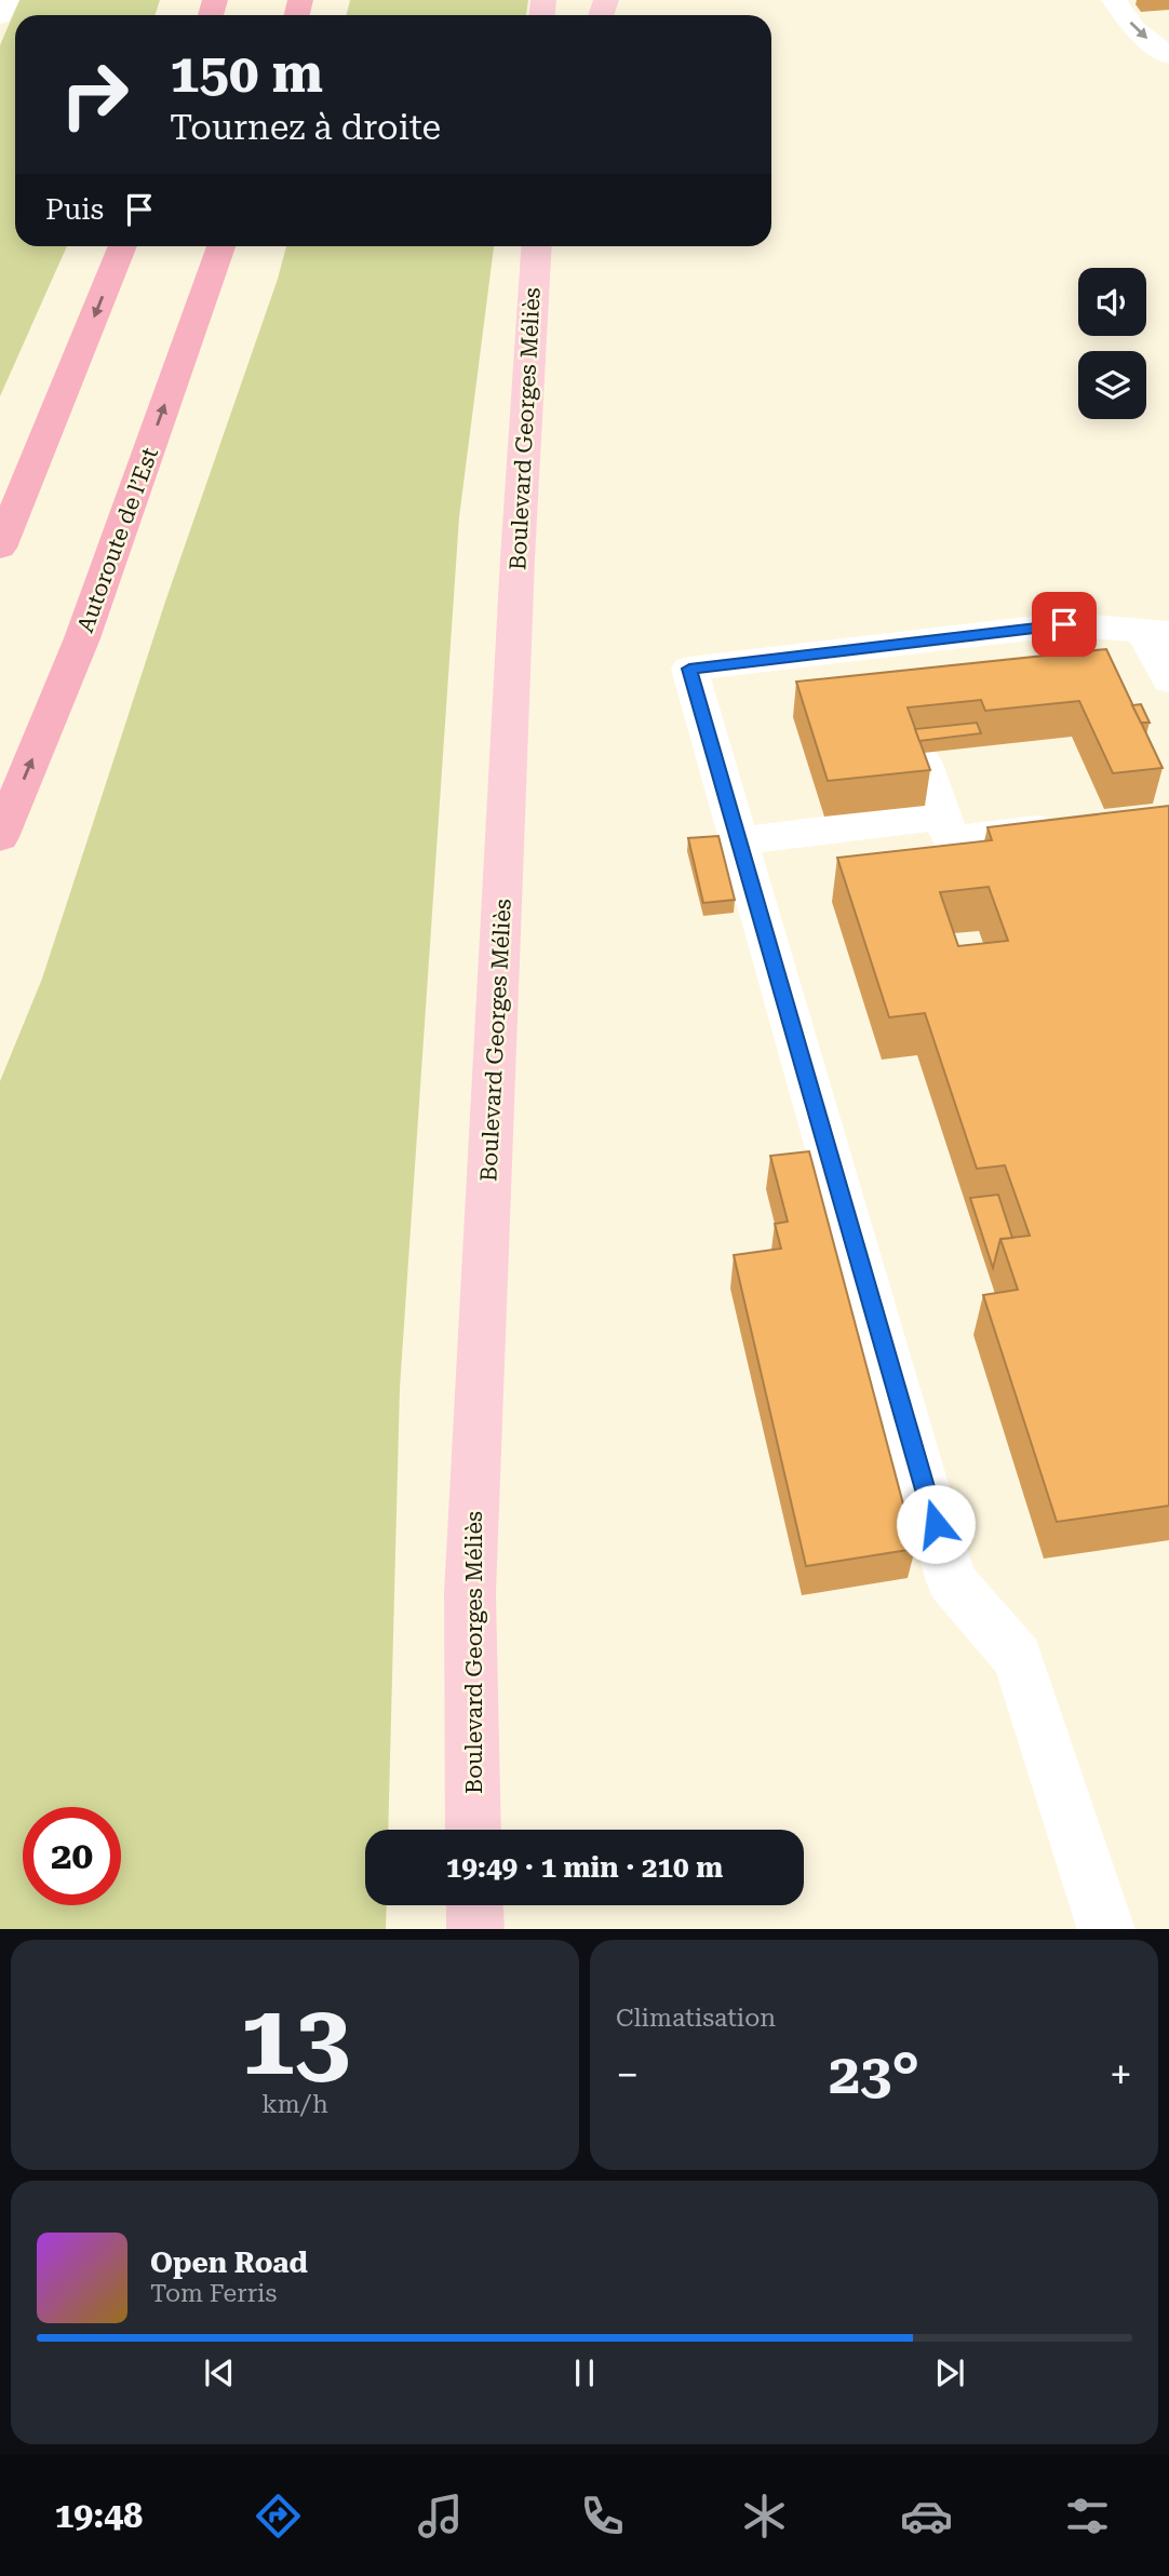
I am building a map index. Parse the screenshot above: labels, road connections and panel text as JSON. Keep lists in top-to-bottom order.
{
  "streets": {
    "highway": ["Autoroute de l’Est"],
    "main road": ["Boulevard Georges Méliès"]
  },
  "page": {
    "turn": ["150 m", "Tournez à droite"],
    "then": "Puis",
    "limit": "20",
    "trip": "19:49 · 1 min · 210 m",
    "tile": [
      ["13", "km/h"],
      "Climatisation"
    ],
    "heat": ["−", "23°", "+"],
    "song": ["Open Road", "Tom Ferris"],
    "tabs": "19:48"
  }
}
